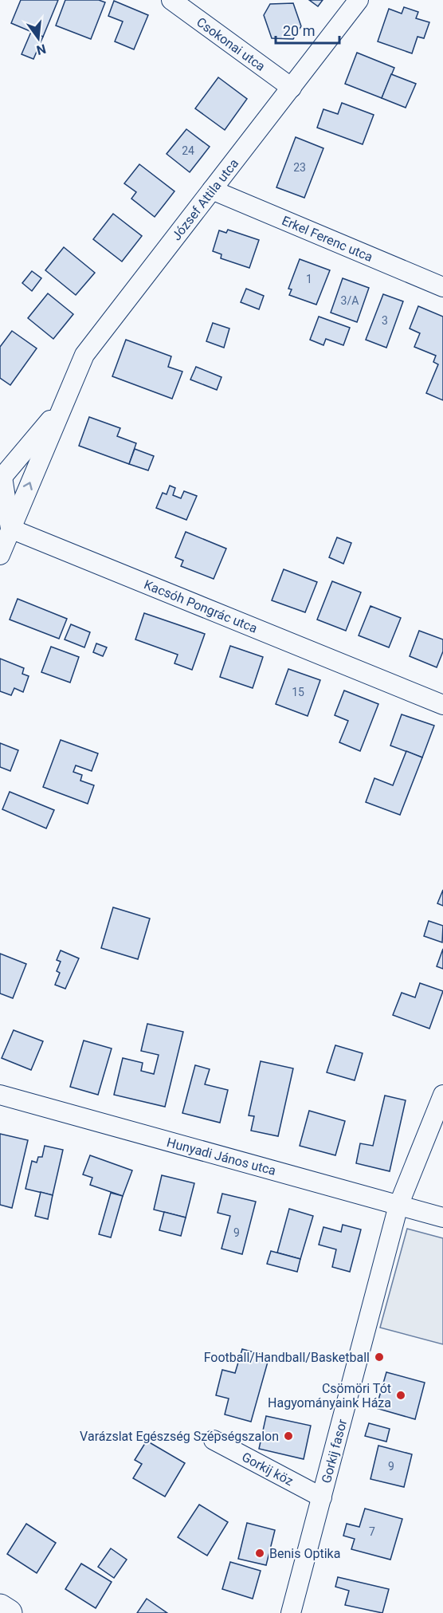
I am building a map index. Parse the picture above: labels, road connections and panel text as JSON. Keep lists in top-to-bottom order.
{
  "streets": {
    "street": [
      "Csokonai utca",
      "József Attila utca",
      "Erkel Ferenc utca",
      "Kacsóh Pongrác utca",
      "Hunyadi János utca",
      "Gorkij fasor",
      "Gorkij köz"
    ]
  },
  "crossings": [
    ["Csokonai utca", "József Attila utca"],
    ["József Attila utca", "Erkel Ferenc utca"],
    ["József Attila utca", "Kacsóh Pongrác utca"],
    ["Hunyadi János utca", "Gorkij fasor"],
    ["Gorkij fasor", "Gorkij köz"]
  ],
  "places": [
    "Football/Handball/Basketball",
    "Csömöri Tót Hagyományaink Háza",
    "Varázslat Egészség Szépségszalon",
    "Benis Optika"
  ],
  "house_numbers": [
    "24",
    "23",
    "1",
    "3/A",
    "3",
    "15",
    "9",
    "9",
    "7"
  ],
  "scale_bar": "20 m",
  "north": "bottom"
}
